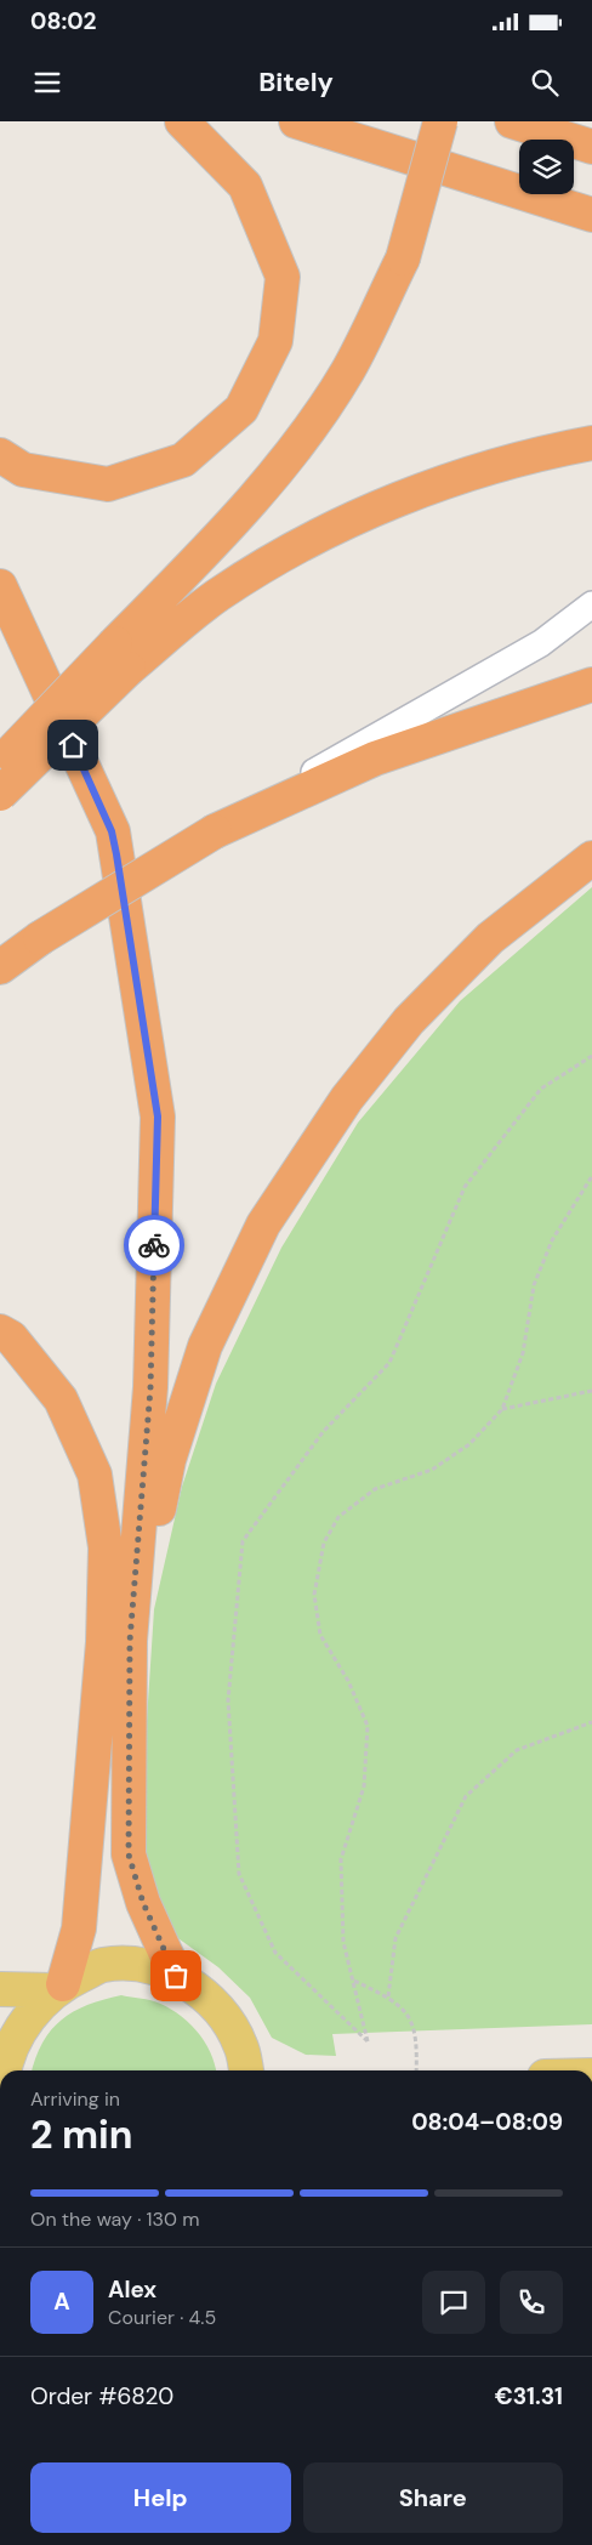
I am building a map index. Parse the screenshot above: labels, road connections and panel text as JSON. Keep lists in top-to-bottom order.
{
  "page": {
    "status": "08:02",
    "header": "Bitely",
    "heading": ["2 min", "Arriving in", "08:04–08:09"],
    "panel": [
      "Alex",
      "Courier · 4.5",
      "Order #6820",
      "€31.31"
    ],
    "bar": "On the way · 130 m",
    "round": "A",
    "buttons": ["Help", "Share"]
  }
}
